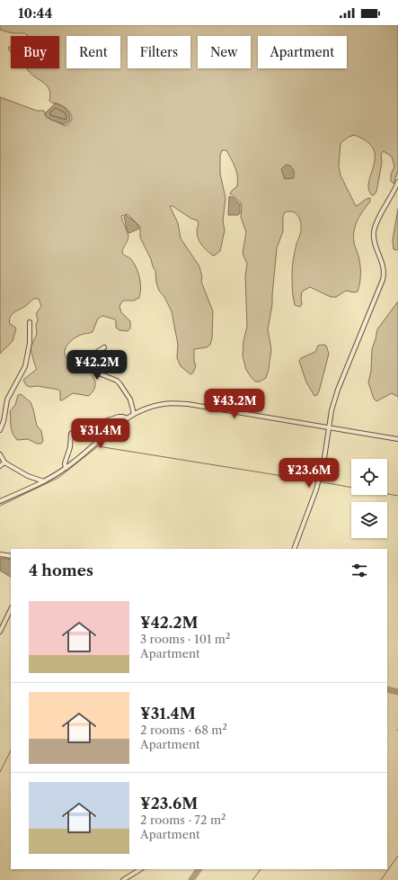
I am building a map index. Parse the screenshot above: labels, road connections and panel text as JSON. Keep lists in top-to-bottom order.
{
  "page": {
    "status": "10:44",
    "chip": [
      "Buy",
      "Rent",
      "Filters",
      "New",
      "Apartment"
    ],
    "price": [
      "¥42.2M",
      "¥43.2M",
      "¥31.4M",
      "¥23.6M"
    ],
    "heading": "4 homes",
    "list": [
      {
        "name": "¥42.2M",
        "note": "3 rooms · 101 m² · Apartment"
      },
      {
        "name": "¥31.4M",
        "note": "2 rooms · 68 m² · Apartment"
      },
      {
        "name": "¥23.6M",
        "note": "2 rooms · 72 m² · Apartment"
      }
    ]
  }
}
